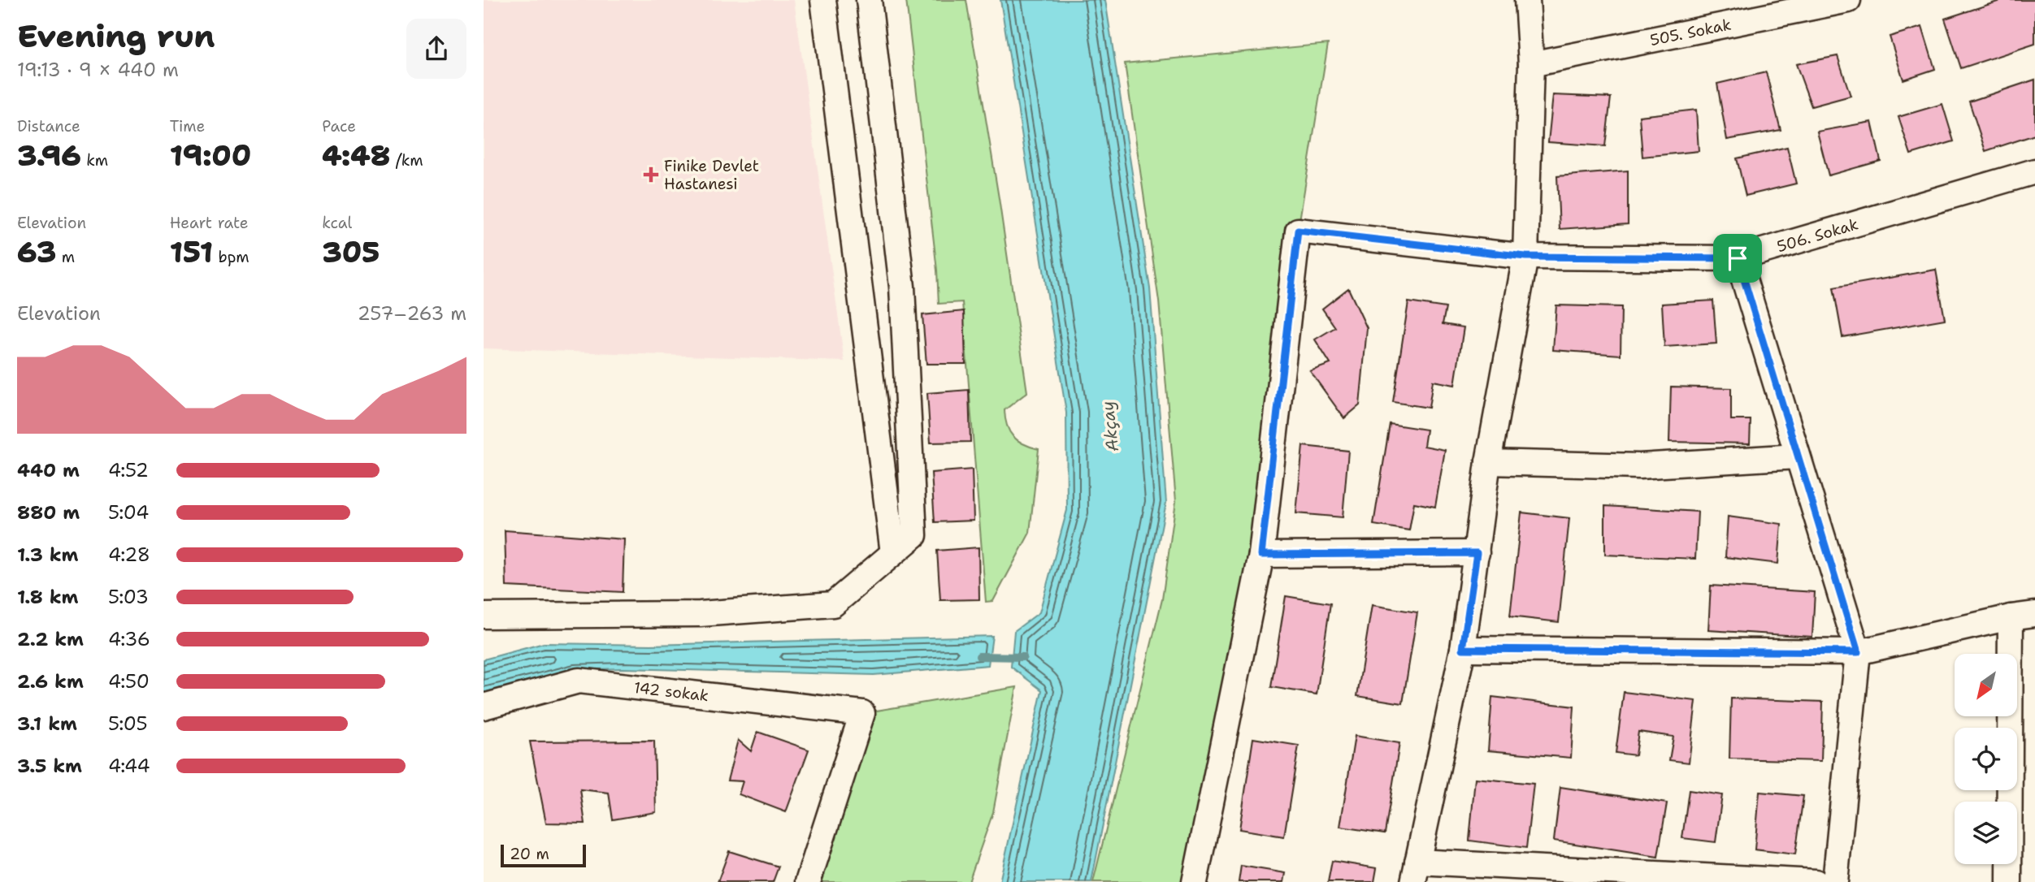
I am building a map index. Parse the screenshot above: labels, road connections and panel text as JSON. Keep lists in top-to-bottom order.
{
  "streets": {
    "street": ["505. Sokak", "506. Sokak", "142 sokak"]
  },
  "water": ["Akçay"],
  "places": {
    "health": ["Finike Devlet Hastanesi"]
  },
  "scale_bar": "20 m",
  "north": "bottom left",
  "page": {
    "heading": ["Evening run", "19:13 · 9 × 440 m"],
    "stats": [
      ["Distance", "3.96 km"],
      ["Time", "19:00"],
      ["Pace", "4:48 /km"],
      ["Elevation", "63 m"],
      ["Heart rate", "151 bpm"],
      ["kcal", "305"]
    ],
    "chart": ["Elevation", "257–263 m"],
    "list": [
      {
        "name": "440 m",
        "note": "4:52"
      },
      {
        "name": "880 m",
        "note": "5:04"
      },
      {
        "name": "1.3 km",
        "note": "4:28"
      },
      {
        "name": "1.8 km",
        "note": "5:03"
      },
      {
        "name": "2.2 km",
        "note": "4:36"
      },
      {
        "name": "2.6 km",
        "note": "4:50"
      },
      {
        "name": "3.1 km",
        "note": "5:05"
      },
      {
        "name": "3.5 km",
        "note": "4:44"
      }
    ],
    "scale": "20 m"
  }
}
